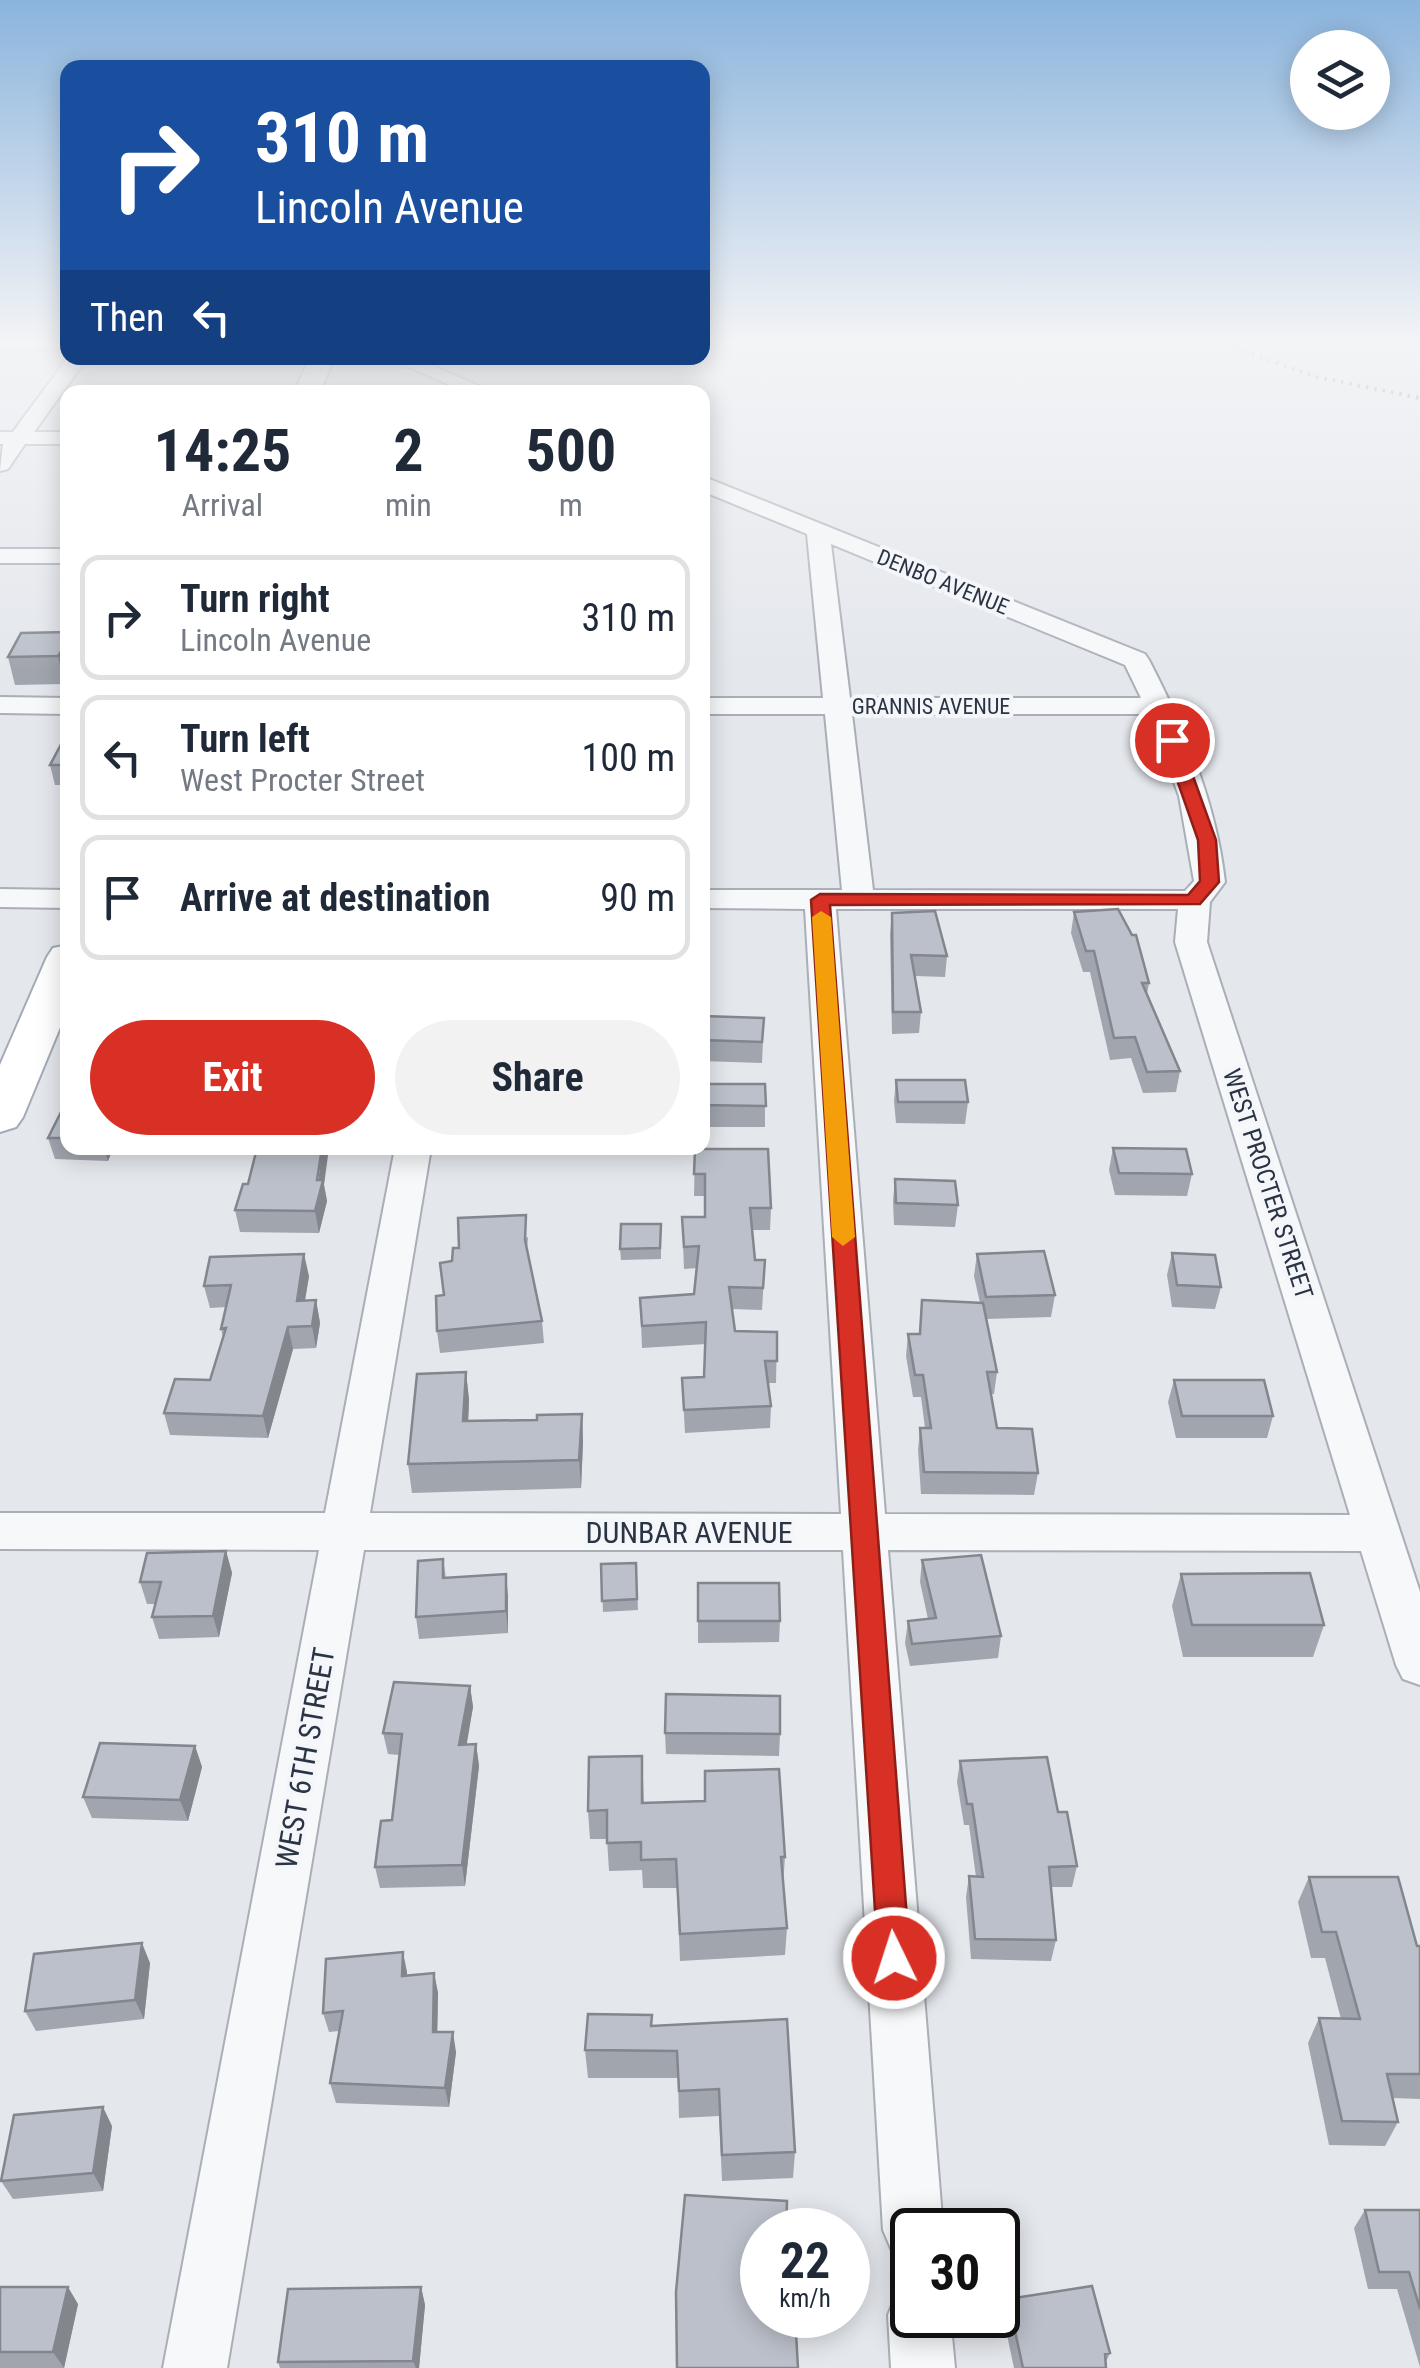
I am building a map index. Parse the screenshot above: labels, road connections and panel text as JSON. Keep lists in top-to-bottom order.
{
  "streets": {
    "street": [
      "DENBO AVENUE",
      "GRANNIS AVENUE",
      "WEST PROCTER STREET",
      "DUNBAR AVENUE",
      "WEST 6TH STREET"
    ]
  },
  "crossings": [
    ["DENBO AVENUE", "GRANNIS AVENUE"],
    ["DENBO AVENUE", "WEST PROCTER STREET"],
    ["GRANNIS AVENUE", "WEST PROCTER STREET"],
    ["WEST PROCTER STREET", "DUNBAR AVENUE"],
    ["DUNBAR AVENUE", "WEST 6TH STREET"]
  ],
  "page": {
    "turn": ["310 m", "Lincoln Avenue"],
    "then": "Then",
    "eta": [
      "14:25",
      "Arrival",
      "2",
      "min",
      "500",
      "m"
    ],
    "list": [
      {
        "name": "Turn right",
        "note": "Lincoln Avenue",
        "value": "310 m"
      },
      {
        "name": "Turn left",
        "note": "West Procter Street",
        "value": "100 m"
      },
      {
        "name": "Arrive at destination",
        "value": "90 m"
      }
    ],
    "buttons": ["Exit", "Share"],
    "speed": "22 km/h",
    "limit": "30"
  }
}
